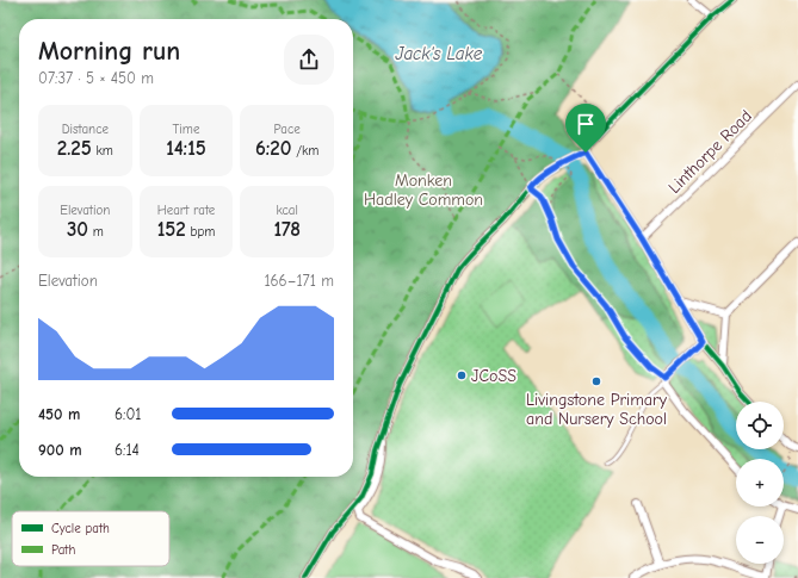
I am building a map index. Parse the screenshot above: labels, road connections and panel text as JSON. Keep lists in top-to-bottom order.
{
  "streets": {
    "street": ["Linthorpe Road"]
  },
  "water": ["Jack's Lake"],
  "parks": ["Monken Hadley Common"],
  "places": ["JCoSS", "Livingstone Primary and Nursery School"],
  "legend": ["Cycle path", "Path"],
  "page": {
    "heading": ["Morning run", "07:37 · 5 × 450 m"],
    "stats": [
      ["Distance", "2.25 km"],
      ["Time", "14:15"],
      ["Pace", "6:20 /km"],
      ["Elevation", "30 m"],
      ["Heart rate", "152 bpm"],
      ["kcal", "178"]
    ],
    "chart": ["Elevation", "166–171 m"],
    "list": [
      {
        "name": "450 m",
        "note": "6:01"
      },
      {
        "name": "900 m",
        "note": "6:14"
      }
    ],
    "map_buttons": ["+", "−"]
  }
}
